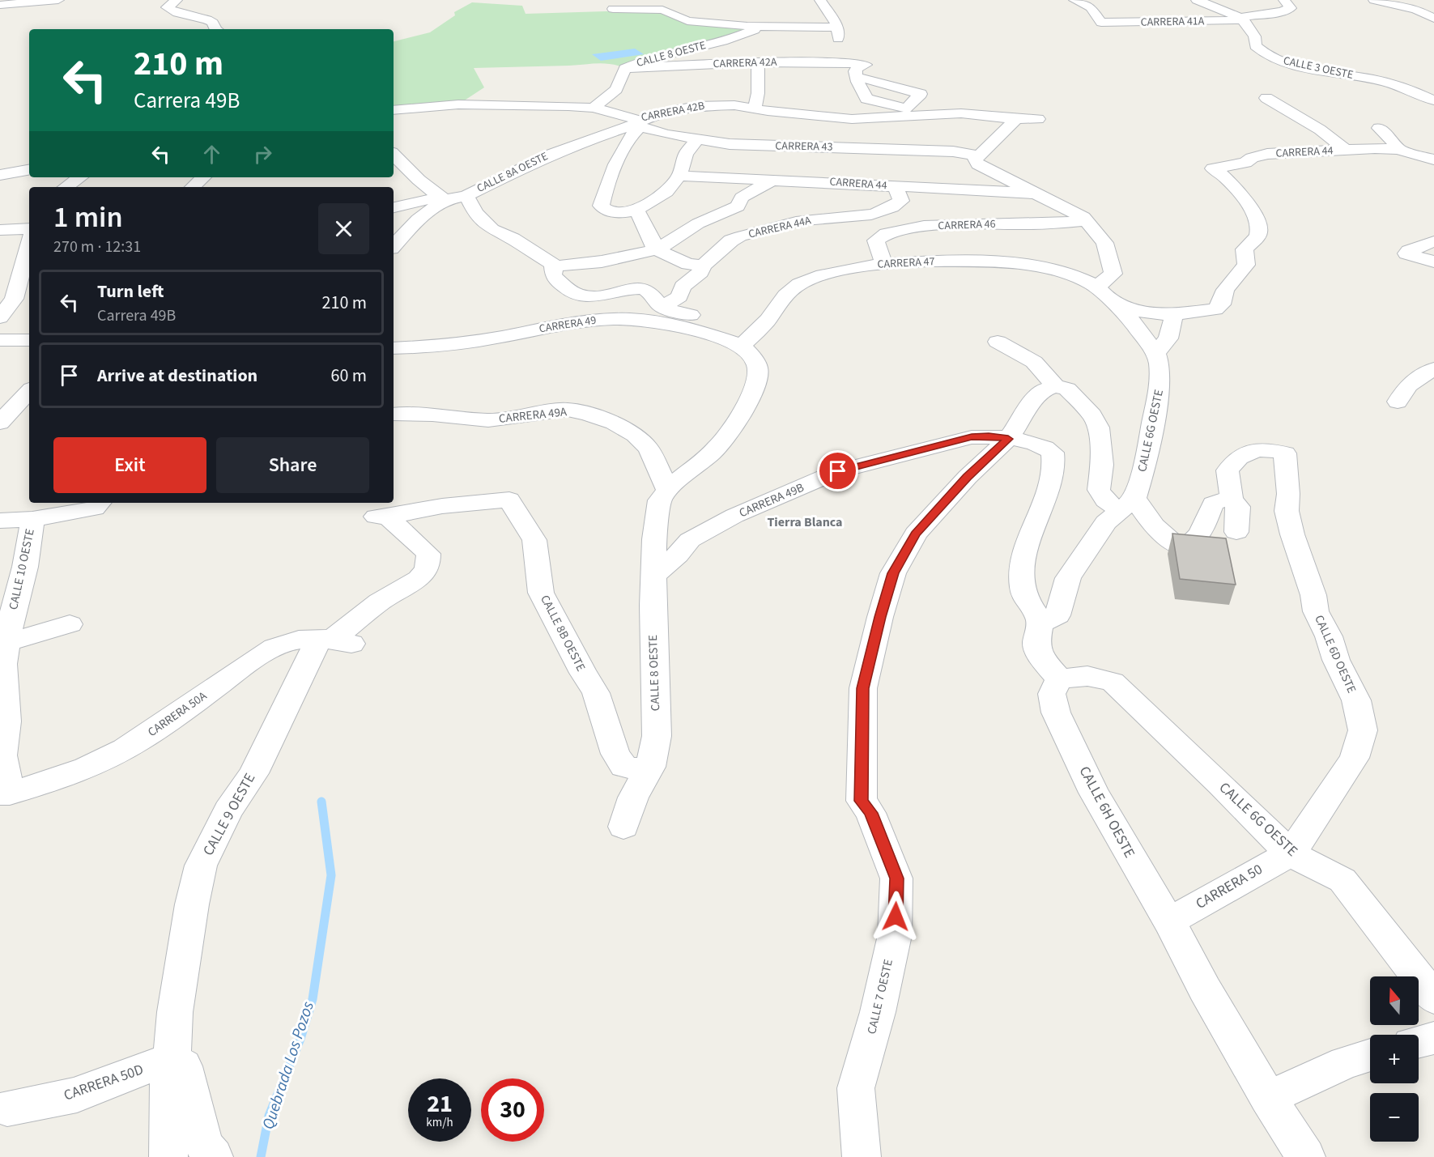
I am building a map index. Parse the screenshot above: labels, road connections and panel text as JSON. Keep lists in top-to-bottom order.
{
  "streets": {
    "street": [
      "CARRERA 41A",
      "CALLE 8 OESTE",
      "CARRERA 42A",
      "CALLE 3 OESTE",
      "CARRERA 42B",
      "CARRERA 43",
      "CARRERA 44",
      "CALLE 8A OESTE",
      "CARRERA 46",
      "CARRERA 44A",
      "CARRERA 47",
      "CARRERA 49",
      "CARRERA 49A",
      "CALLE 6G OESTE",
      "CARRERA 49B",
      "CALLE 10 OESTE",
      "CALLE 8B OESTE",
      "CALLE 6D OESTE",
      "CARRERA 50A",
      "CALLE 6H OESTE",
      "CALLE 9 OESTE",
      "CARRERA 50",
      "CALLE 7 OESTE",
      "CARRERA 50D"
    ]
  },
  "crossings": [
    ["CARRERA 41A", "CALLE 3 OESTE"],
    ["CALLE 8 OESTE", "CARRERA 42A"],
    ["CALLE 8 OESTE", "CARRERA 42B"],
    ["CALLE 8 OESTE", "CARRERA 49A"],
    ["CALLE 8 OESTE", "CARRERA 49B"],
    ["CALLE 8 OESTE", "CALLE 8B OESTE"],
    ["CARRERA 42B", "CARRERA 43"],
    ["CARRERA 42B", "CALLE 8A OESTE"],
    ["CARRERA 43", "CARRERA 44"],
    ["CARRERA 43", "CALLE 8A OESTE"],
    ["CARRERA 44", "CARRERA 44A"],
    ["CARRERA 44", "CALLE 6G OESTE"],
    ["CALLE 8A OESTE", "CARRERA 44A"],
    ["CALLE 8A OESTE", "CARRERA 47"],
    ["CALLE 8A OESTE", "CARRERA 49"],
    ["CARRERA 46", "CARRERA 47"],
    ["CARRERA 47", "CARRERA 49"],
    ["CARRERA 47", "CALLE 6G OESTE"],
    ["CALLE 6G OESTE", "CALLE 6D OESTE"],
    ["CALLE 6G OESTE", "CALLE 6H OESTE"],
    ["CALLE 6G OESTE", "CARRERA 50"],
    ["CARRERA 49B", "CALLE 7 OESTE"],
    ["CALLE 10 OESTE", "CARRERA 50A"],
    ["CALLE 8B OESTE", "CARRERA 50A"],
    ["CALLE 8B OESTE", "CALLE 9 OESTE"],
    ["CALLE 6D OESTE", "CARRERA 50"],
    ["CARRERA 50A", "CALLE 9 OESTE"],
    ["CALLE 6H OESTE", "CARRERA 50"],
    ["CALLE 9 OESTE", "CARRERA 50D"]
  ],
  "districts": ["Tierra Blanca"],
  "water": ["Quebrada Los Pozos"],
  "north": "top",
  "page": {
    "turn": ["210 m", "Carrera 49B"],
    "heading": ["1 min", "270 m · 12:31"],
    "list": [
      {
        "name": "Turn left",
        "note": "Carrera 49B",
        "value": "210 m"
      },
      {
        "name": "Arrive at destination",
        "value": "60 m"
      }
    ],
    "buttons": ["Exit", "Share"],
    "map_buttons": ["+", "−"],
    "speed": "21 km/h",
    "limit": "30"
  }
}
